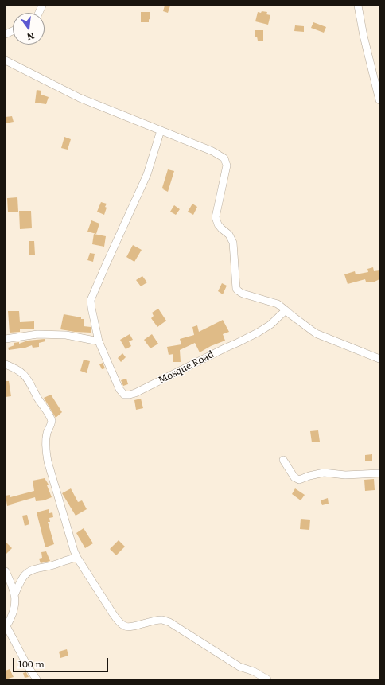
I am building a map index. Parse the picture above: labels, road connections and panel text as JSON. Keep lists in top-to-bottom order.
{
  "streets": {
    "street": ["Mosque Road"]
  },
  "scale_bar": "100 m",
  "north": "bottom"
}
